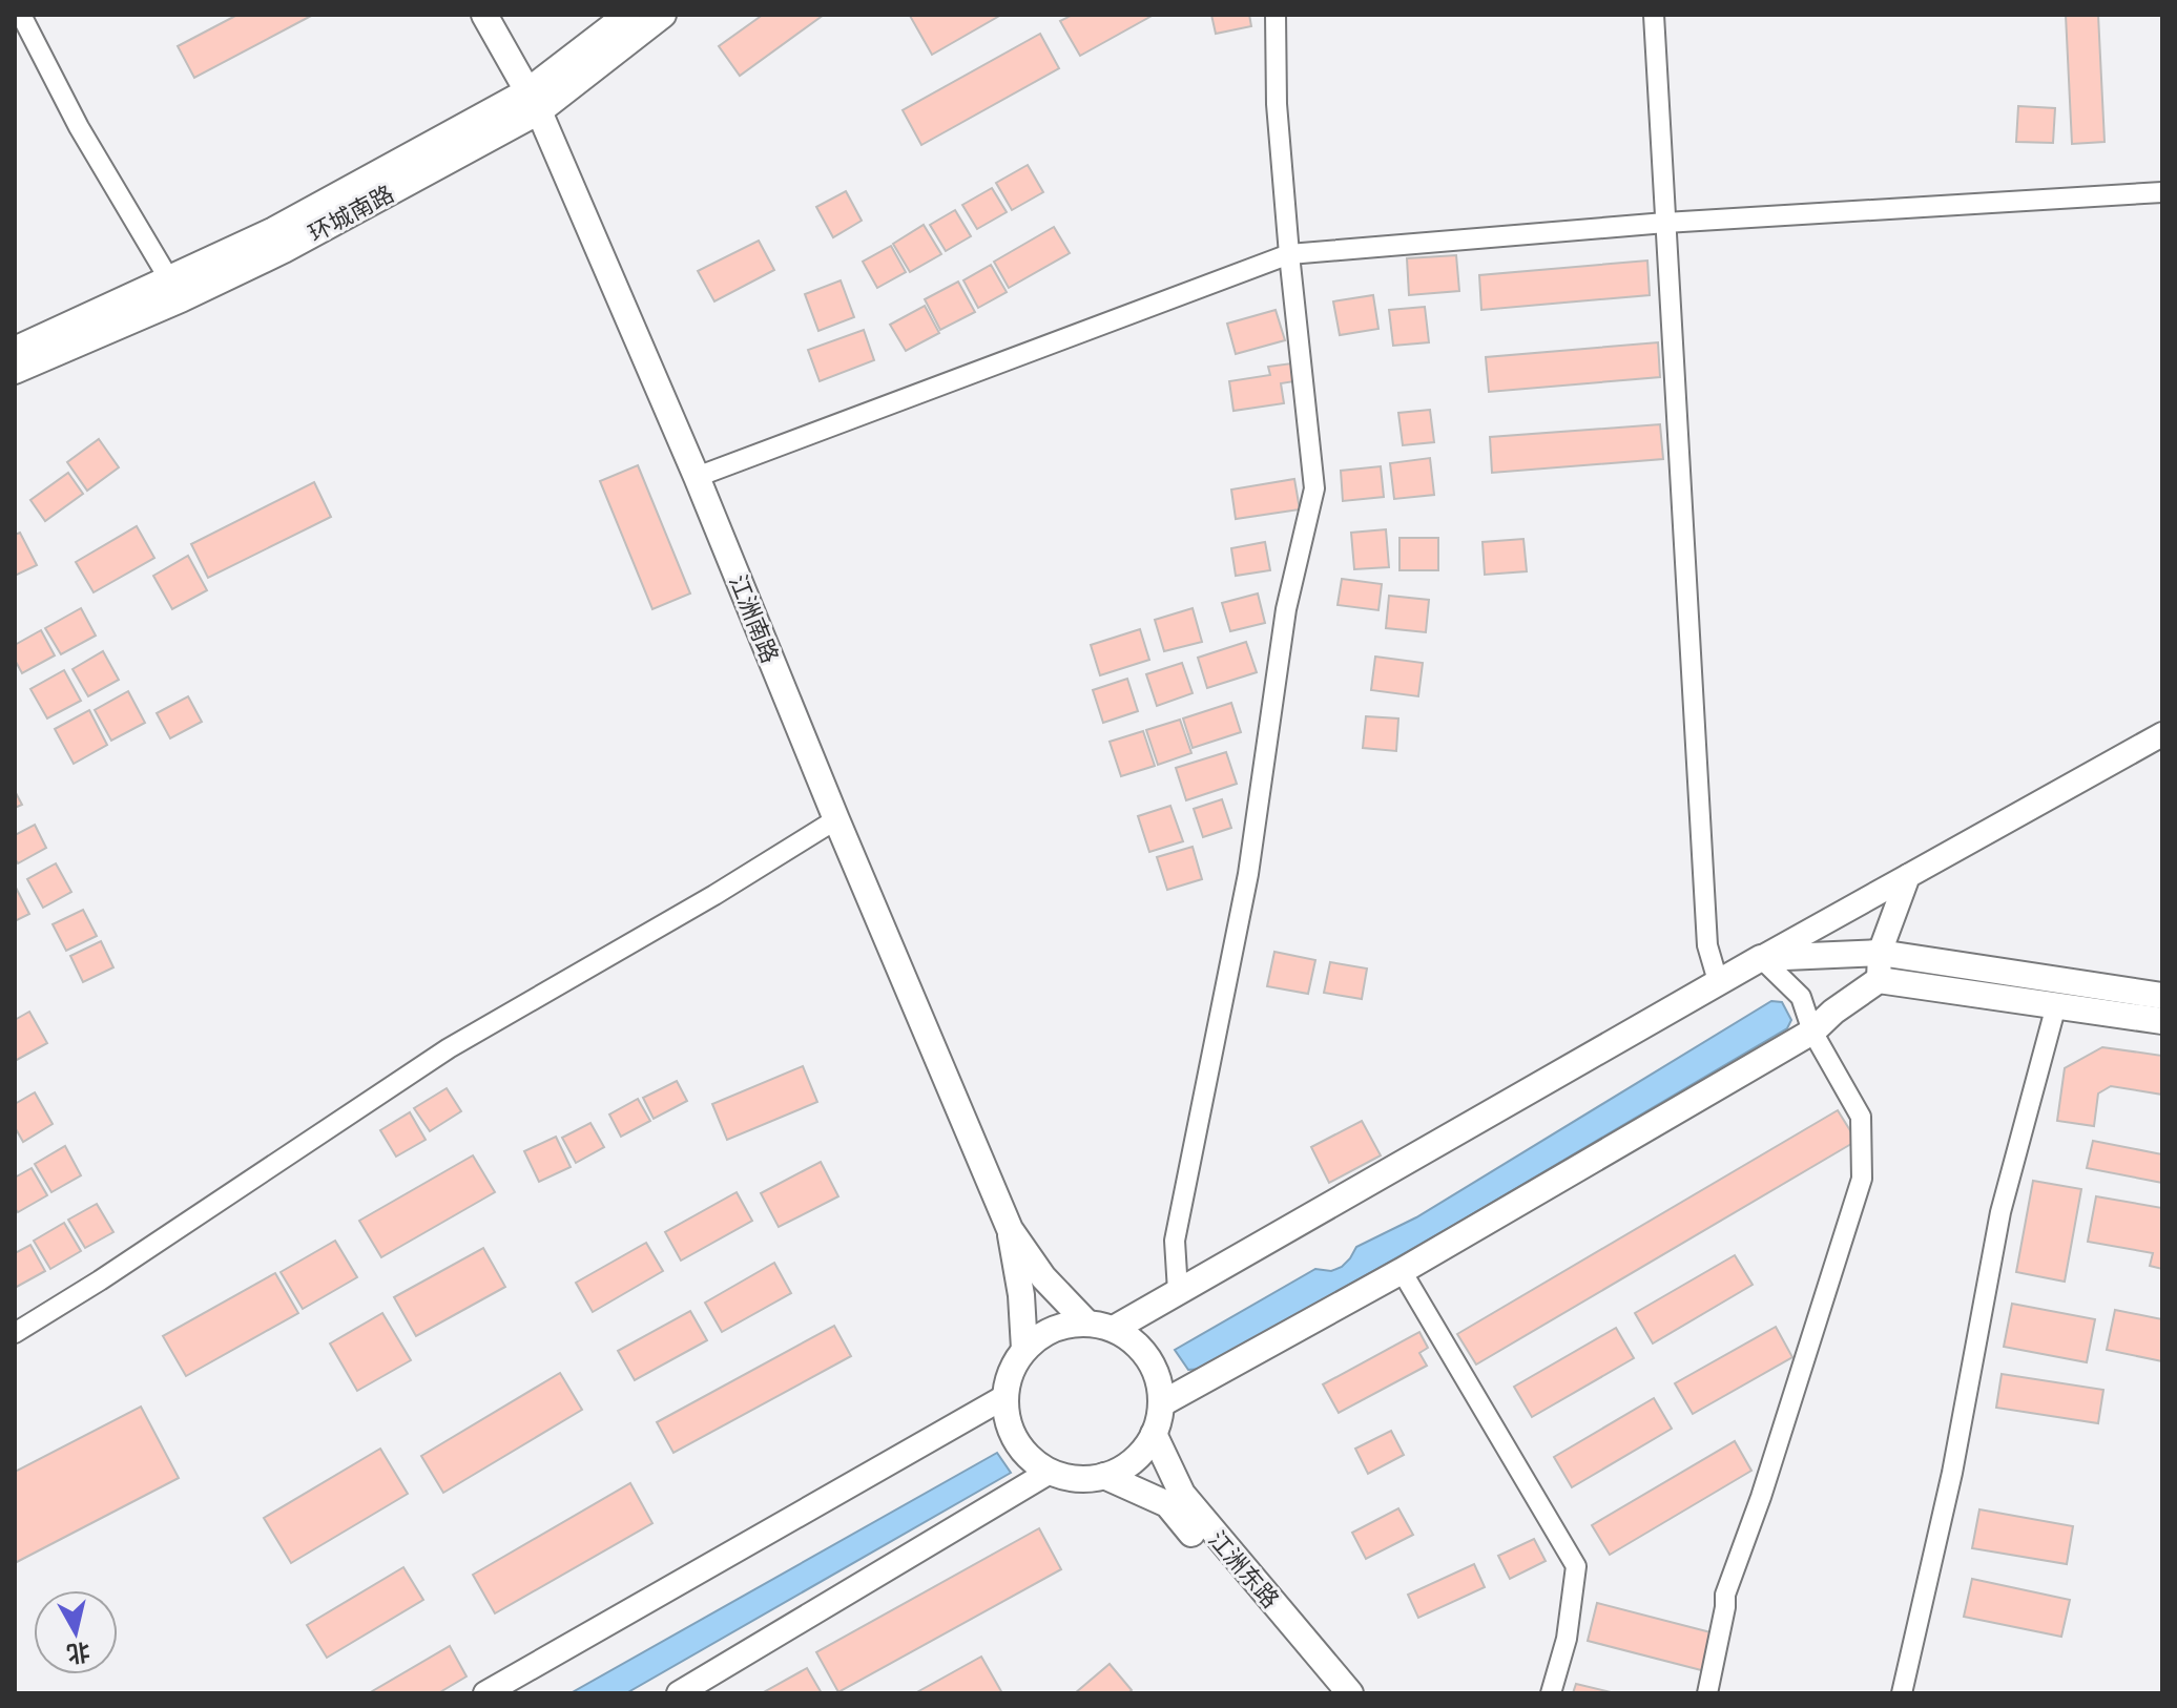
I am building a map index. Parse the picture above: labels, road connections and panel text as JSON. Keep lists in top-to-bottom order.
{
  "streets": {
    "main road": ["环城南路", "江洲南路", "江洲东路"]
  },
  "crossings": [
    ["环城南路", "江洲南路"]
  ],
  "north": "bottom"
}
